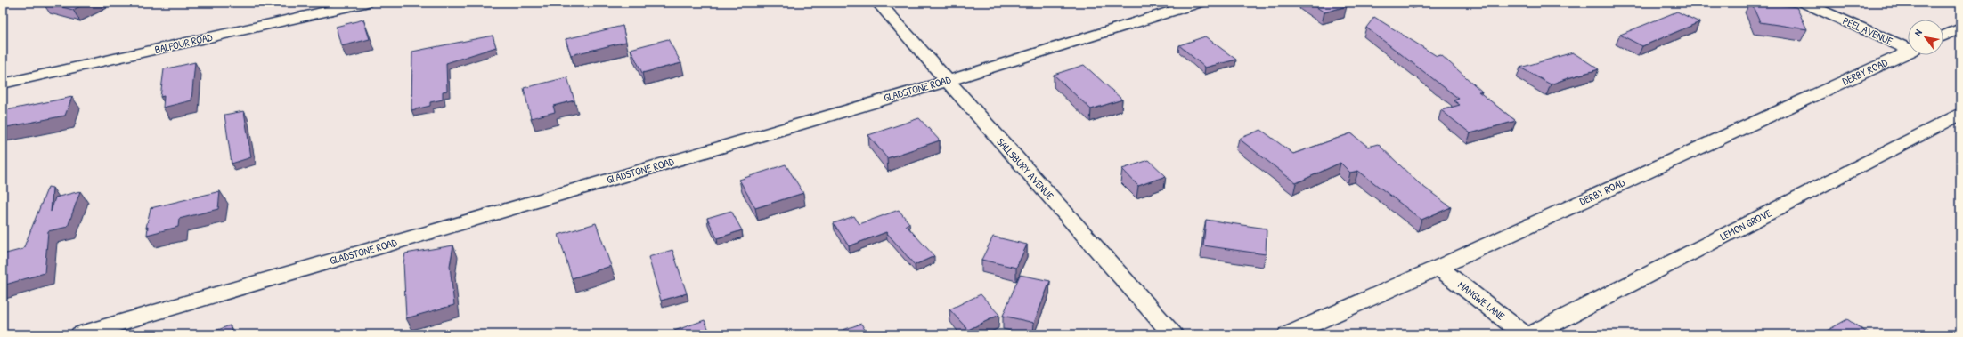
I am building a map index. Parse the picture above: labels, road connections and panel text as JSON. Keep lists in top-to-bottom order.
{
  "streets": {
    "street": [
      "PEEL AVENUE",
      "BALFOUR ROAD",
      "DERBY ROAD",
      "GLADSTONE ROAD",
      "SALLSBURY AVENUE",
      "LEMON GROVE",
      "MANGWE LANE"
    ]
  },
  "crossings": [
    ["DERBY ROAD", "MANGWE LANE"],
    ["GLADSTONE ROAD", "SALLSBURY AVENUE"]
  ],
  "north": "top left"
}
